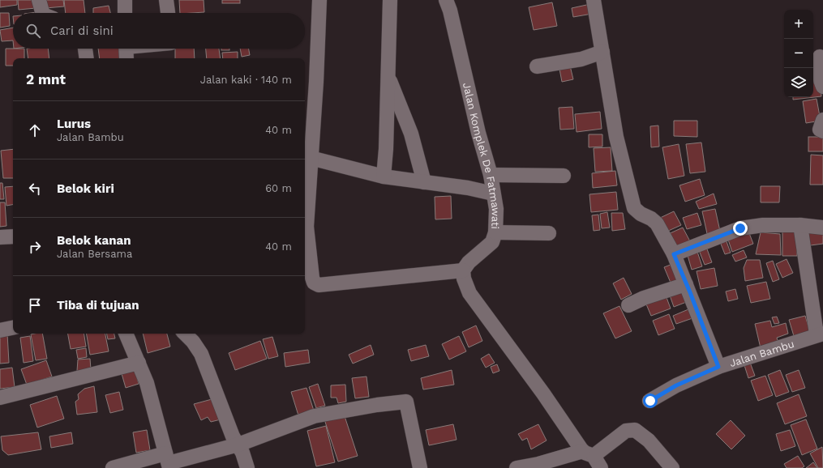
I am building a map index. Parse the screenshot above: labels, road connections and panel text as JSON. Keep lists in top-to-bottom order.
{
  "streets": {
    "street": ["Jalan Komplek De Fatmawati", "Jalan Bambu"]
  },
  "page": {
    "map_buttons": ["+", "−"],
    "search": "Cari di sini",
    "heading": ["2 mnt", "Jalan kaki · 140 m"],
    "list": [
      ["Lurus", "Jalan Bambu", "40 m"],
      ["Belok kiri", "60 m"],
      ["Belok kanan", "Jalan Bersama", "40 m"],
      "Tiba di tujuan"
    ]
  }
}
